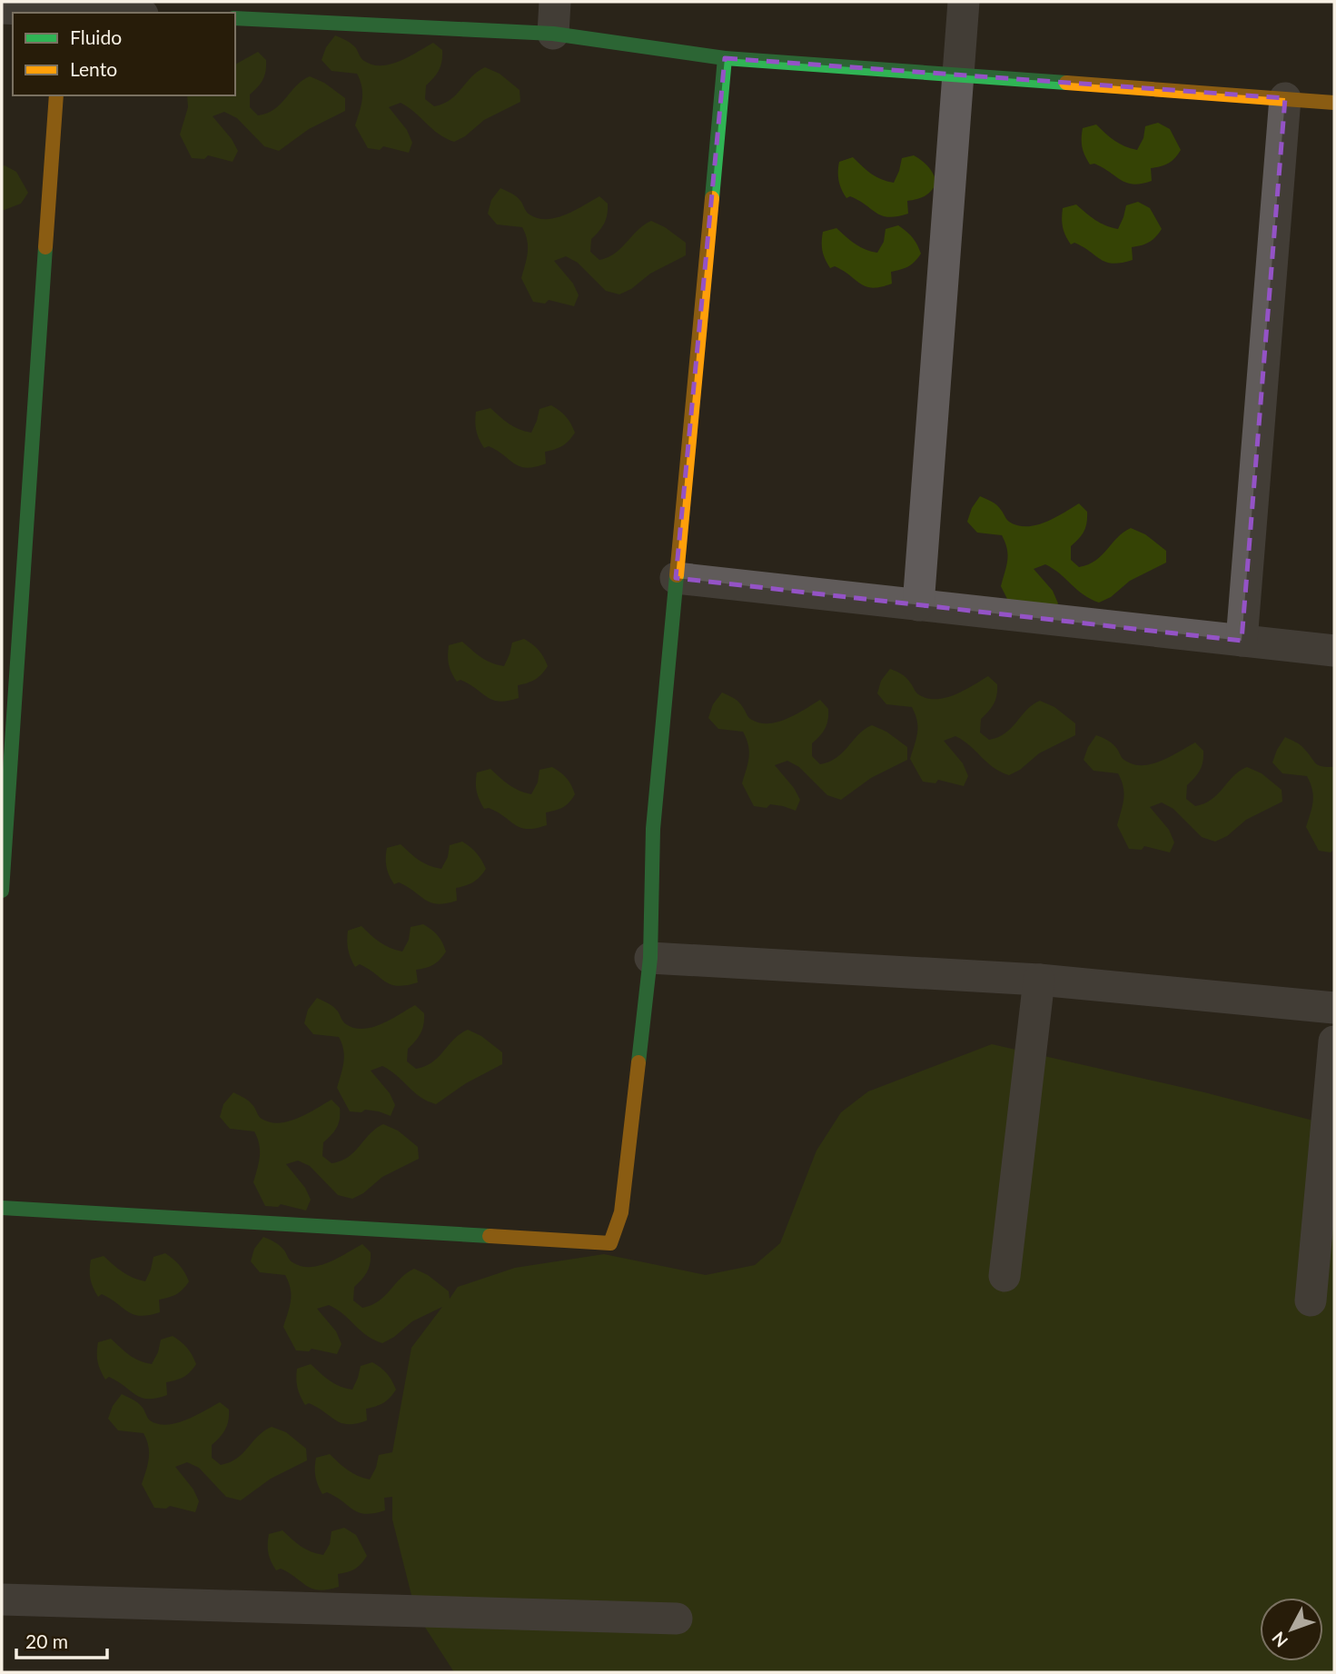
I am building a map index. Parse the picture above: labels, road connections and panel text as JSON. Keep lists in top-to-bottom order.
{
  "legend": ["Fluido", "Lento"],
  "scale_bar": "20 m",
  "north": "bottom left"
}
